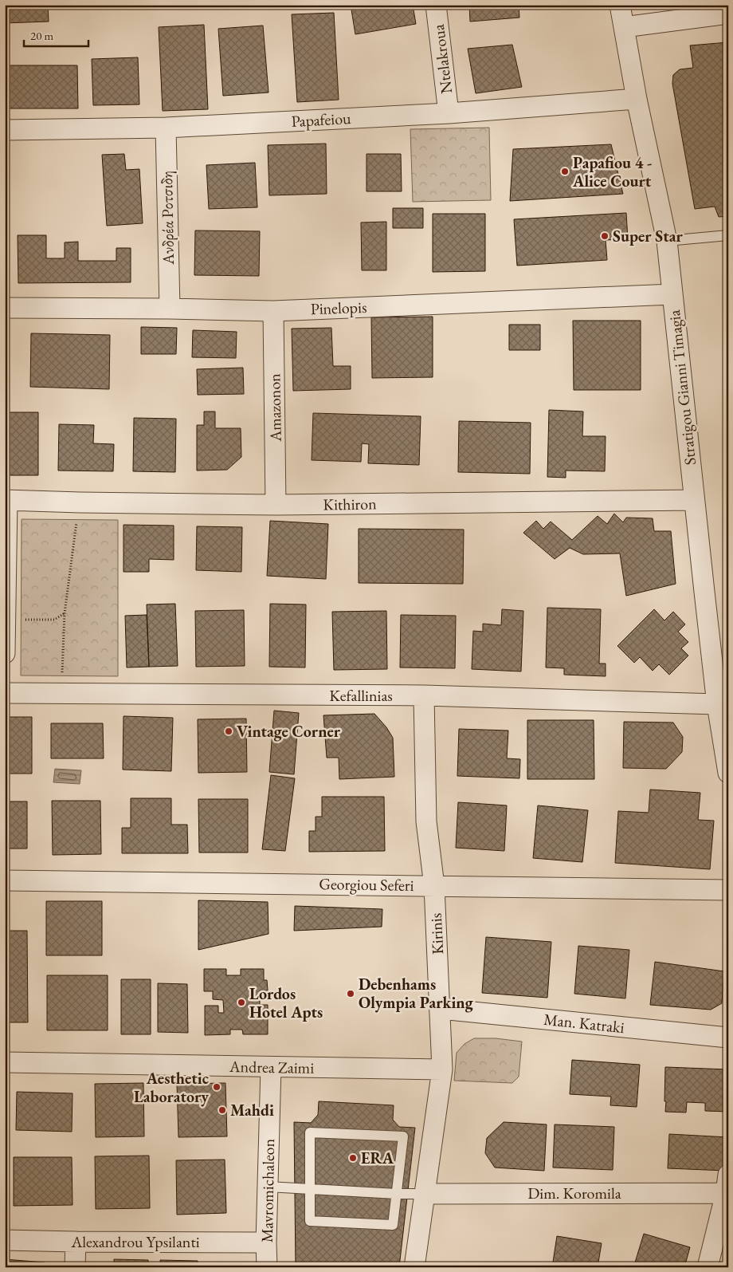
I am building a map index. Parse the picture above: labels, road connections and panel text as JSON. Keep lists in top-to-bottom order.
{
  "streets": {
    "street": [
      "Ntelakroua",
      "Papafeiou",
      "Ανδρέα Ροτσιδη",
      "Pinelopis",
      "Stratigou Gianni Timagia",
      "Amazonon",
      "Kithiron",
      "Kefallinias",
      "Georgiou Seferi",
      "Kirinis",
      "Man. Katraki",
      "Andrea Zaimi",
      "Mavromichaleon",
      "Dim. Koromila",
      "Alexandrou Ypsilanti"
    ]
  },
  "crossings": [
    ["Ntelakroua", "Papafeiou"],
    ["Papafeiou", "Ανδρέα Ροτσιδη"],
    ["Papafeiou", "Stratigou Gianni Timagia"],
    ["Ανδρέα Ροτσιδη", "Pinelopis"],
    ["Pinelopis", "Stratigou Gianni Timagia"],
    ["Pinelopis", "Amazonon"],
    ["Stratigou Gianni Timagia", "Kithiron"],
    ["Stratigou Gianni Timagia", "Kefallinias"],
    ["Amazonon", "Kithiron"],
    ["Kefallinias", "Kirinis"],
    ["Georgiou Seferi", "Kirinis"],
    ["Kirinis", "Man. Katraki"],
    ["Kirinis", "Andrea Zaimi"],
    ["Kirinis", "Dim. Koromila"],
    ["Andrea Zaimi", "Mavromichaleon"],
    ["Mavromichaleon", "Alexandrou Ypsilanti"]
  ],
  "places": [
    "Papafiou 4 - Alice Court",
    "Super Star",
    "Vintage Corner",
    "Debenhams Olympia Parking",
    "Lordos Hotel Apts",
    "Aesthetic Laboratory",
    "Mahdi",
    "ERA"
  ],
  "scale_bar": "20 m"
}
